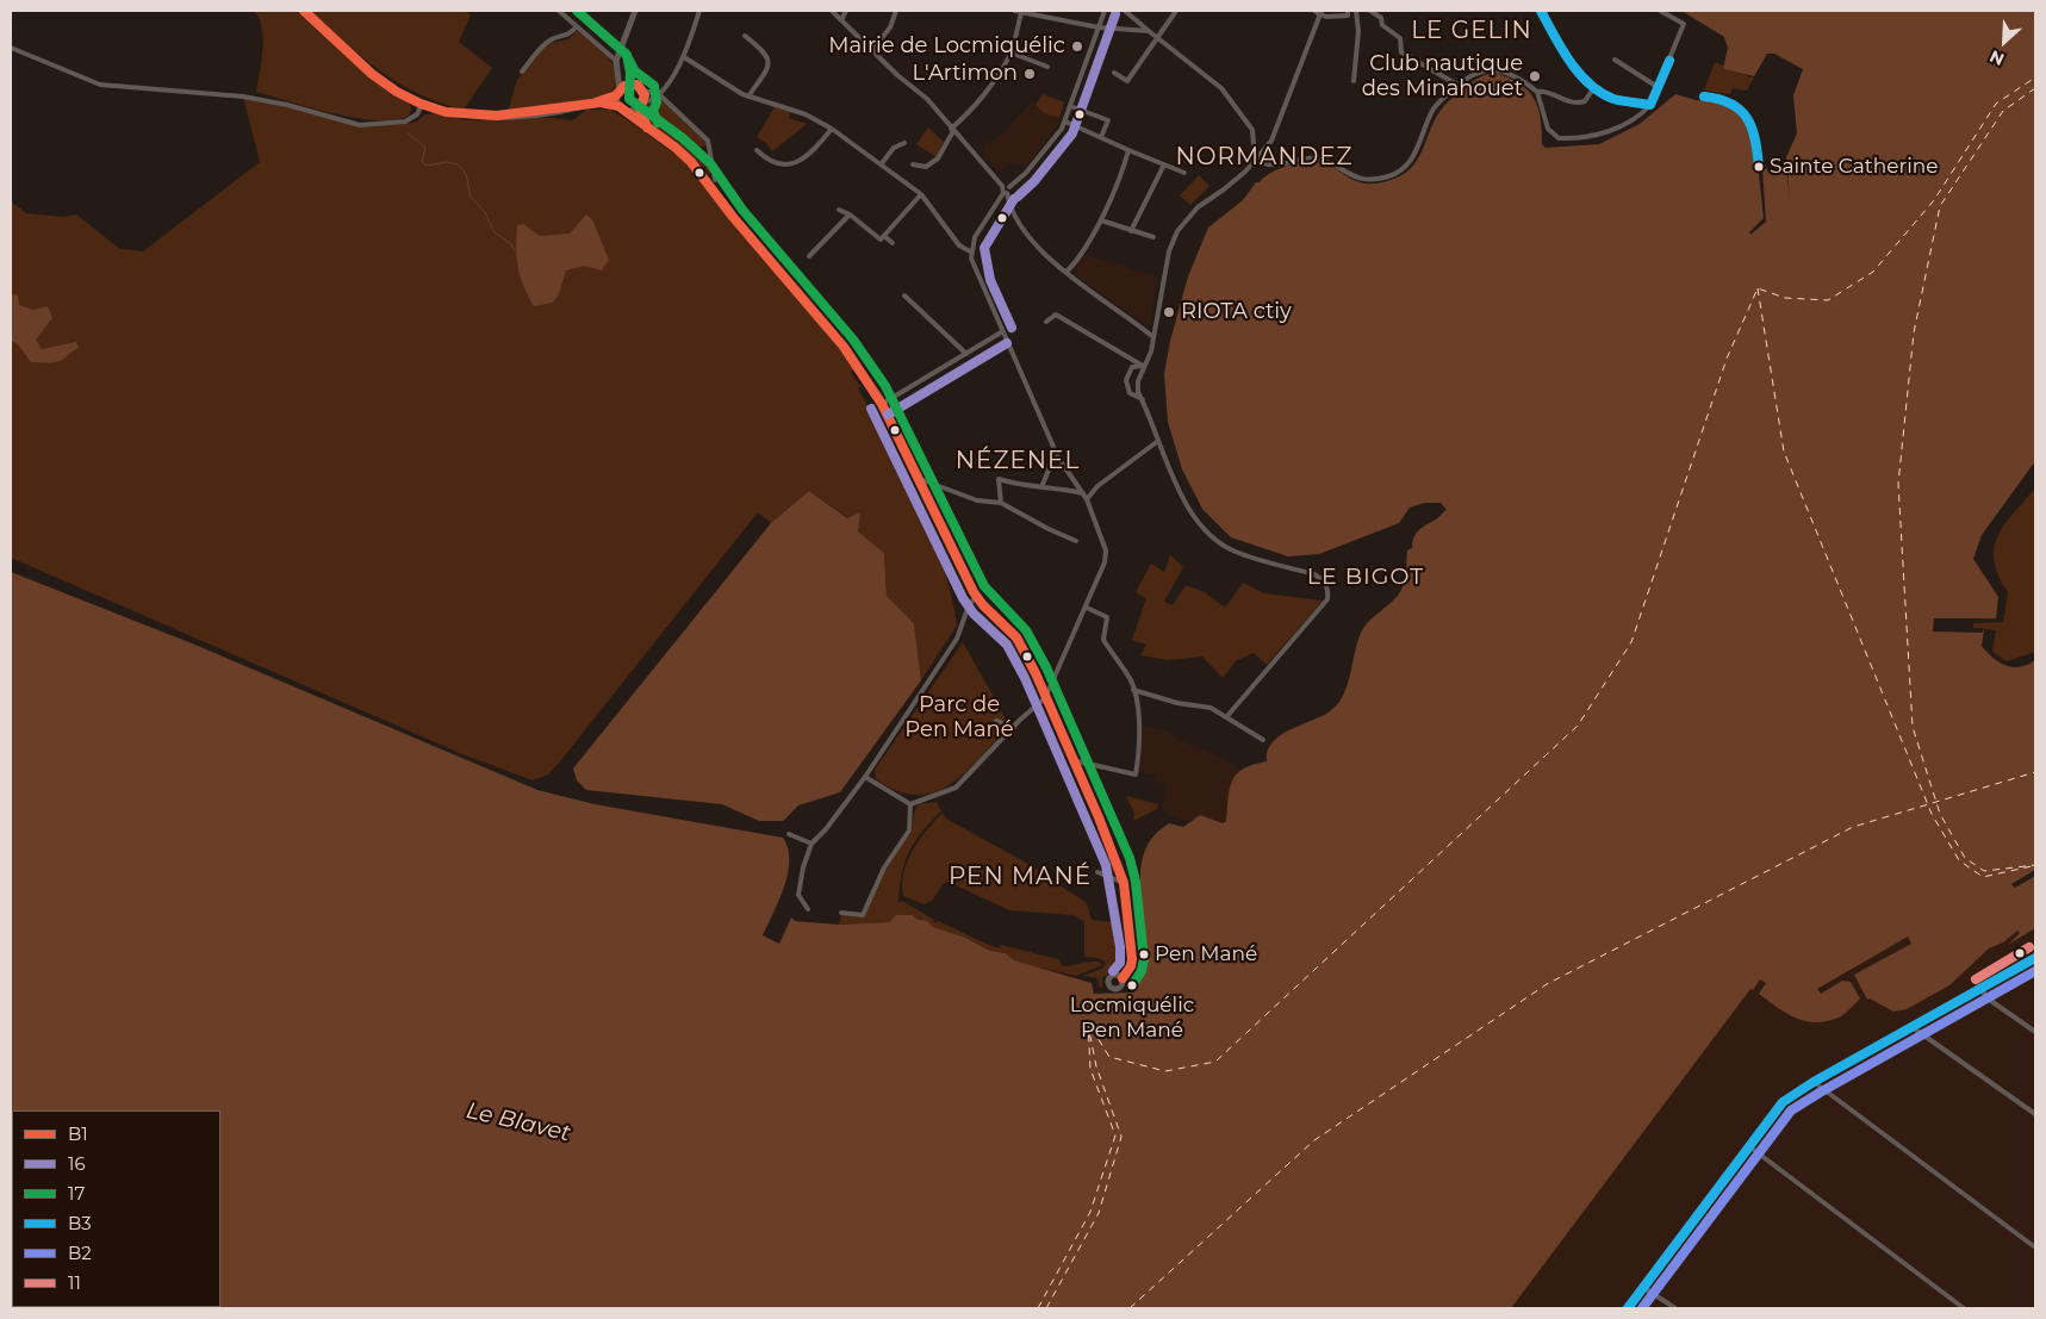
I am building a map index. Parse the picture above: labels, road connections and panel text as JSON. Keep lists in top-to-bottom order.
{
  "districts": [
    "LE GELIN",
    "NORMANDEZ",
    "NÉZENEL",
    "LE BIGOT",
    "PEN MANÉ"
  ],
  "water": ["Le Blavet"],
  "parks": ["Parc de Pen Mané"],
  "places": [
    "Mairie de Locmiquélic",
    "L'Artimon",
    "Club nautique des Minahouet",
    "Sainte Catherine",
    "RIOTA ctiy",
    "Pen Mané",
    "Locmiquélic Pen Mané"
  ],
  "lines": [
    "transit line B1",
    "transit line 17",
    "transit line B3",
    "transit line 16",
    "transit line 11",
    "transit line B2"
  ],
  "legend": [
    "B1",
    "16",
    "17",
    "B3",
    "B2",
    "11"
  ],
  "north": "bottom left"
}
